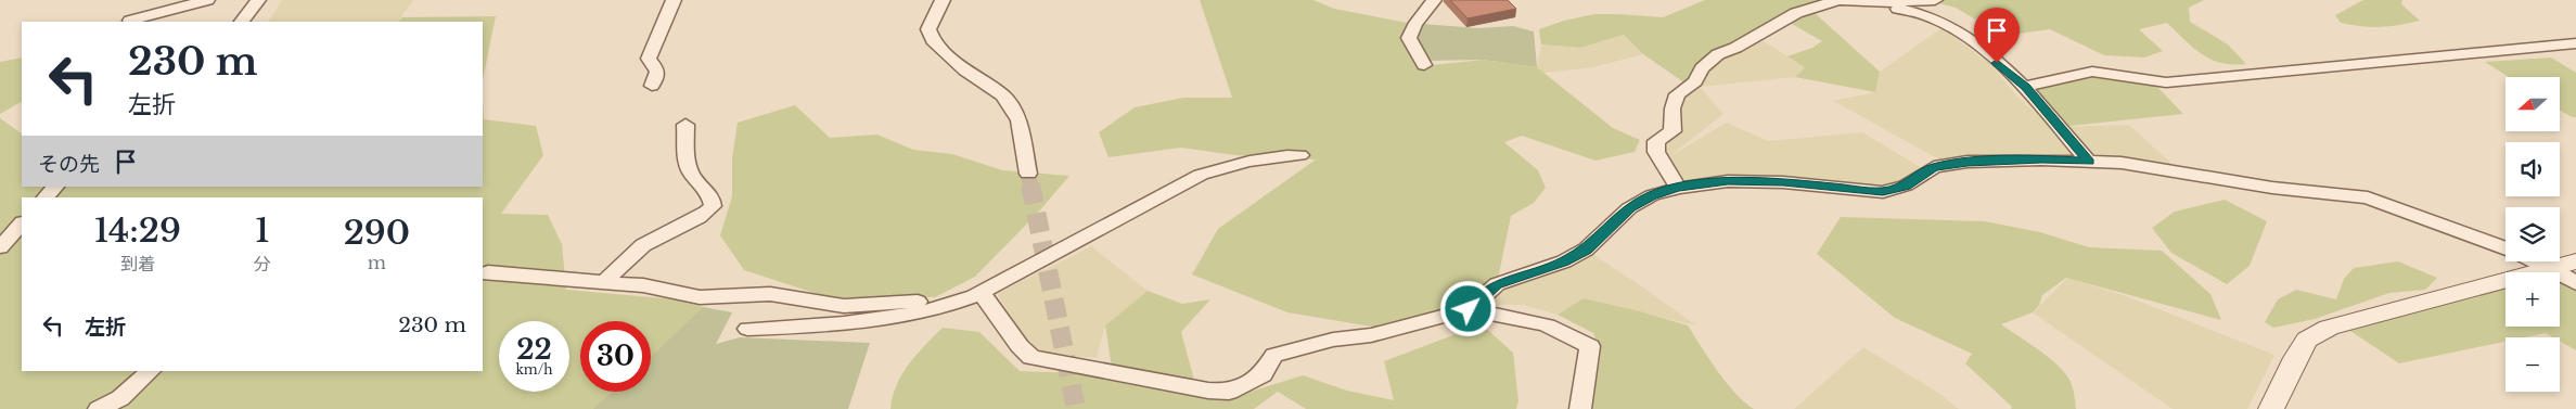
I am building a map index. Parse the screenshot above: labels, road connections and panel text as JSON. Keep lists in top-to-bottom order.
{
  "north": "left",
  "page": {
    "turn": ["230 m", "左折"],
    "map_buttons": ["+", "−"],
    "then": "その先",
    "eta": [
      "14:29",
      "到着",
      "1",
      "分",
      "290",
      "m"
    ],
    "list": [
      {
        "name": "左折",
        "value": "230 m"
      }
    ],
    "speed": "22 km/h",
    "limit": "30"
  }
}
